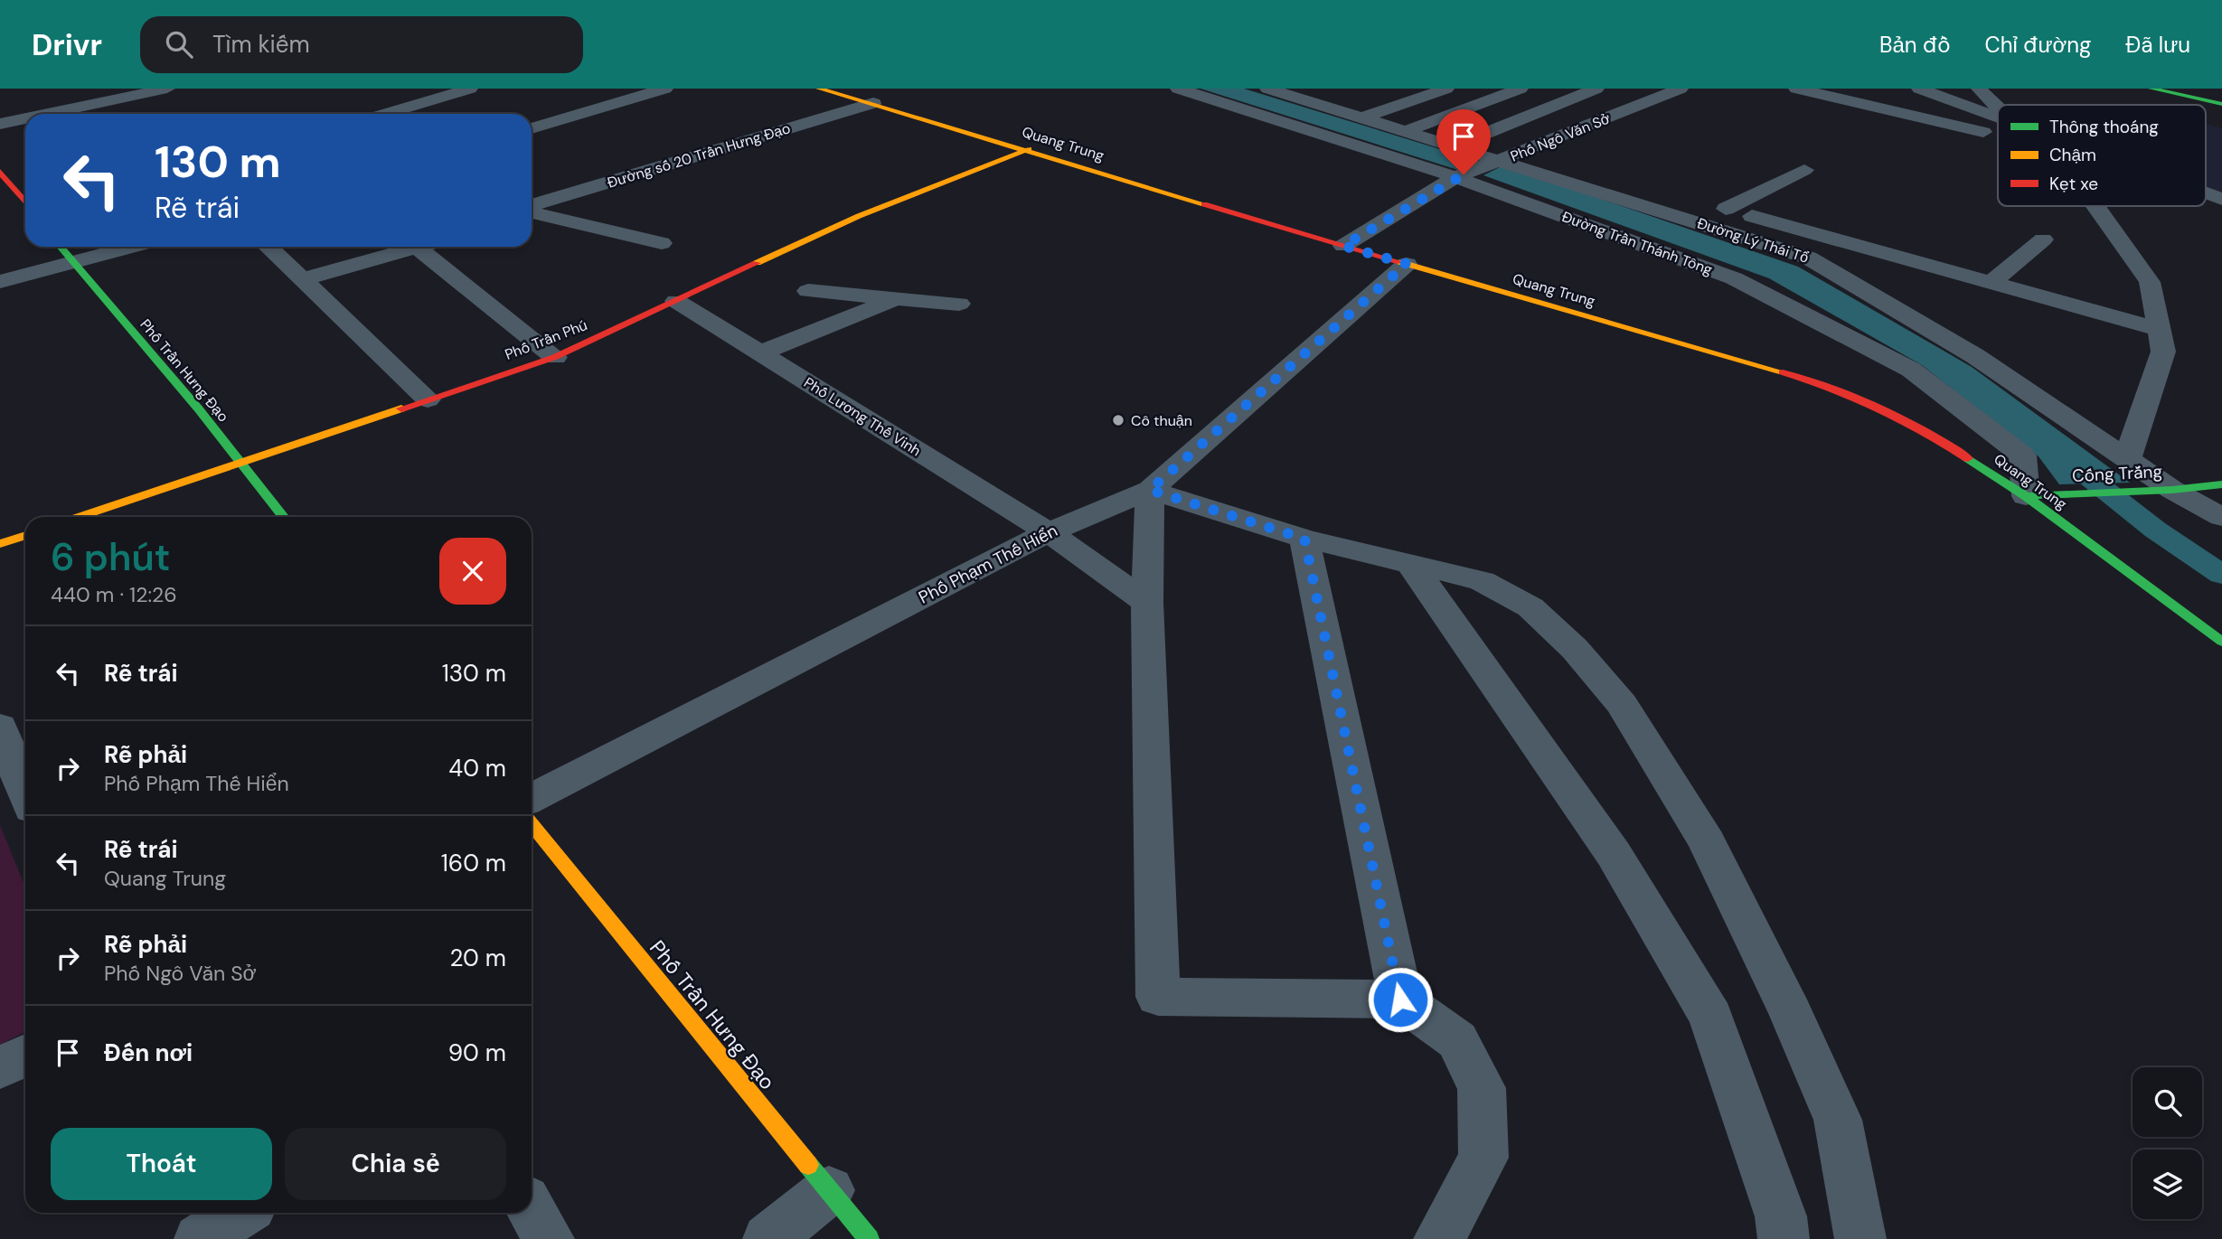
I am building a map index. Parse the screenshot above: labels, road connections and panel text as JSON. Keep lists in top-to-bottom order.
{
  "streets": {
    "street": [
      "Phố Ngô Văn Sở",
      "Quang Trung",
      "Đường số 20 Trần Hưng Đạo",
      "Đường Lý Thái Tổ",
      "Đường Trần Thánh Tông",
      "Phố Trần Phú",
      "Phố Trần Hưng Đạo",
      "Phố Lương Thế Vinh",
      "Cống Trắng",
      "Phố Phạm Thế Hiển"
    ]
  },
  "crossings": [
    ["Phố Ngô Văn Sở", "Quang Trung"],
    ["Phố Ngô Văn Sở", "Đường Lý Thái Tổ"],
    ["Phố Ngô Văn Sở", "Đường Trần Thánh Tông"],
    ["Quang Trung", "Đường số 20 Trần Hưng Đạo"],
    ["Quang Trung", "Đường Trần Thánh Tông"],
    ["Quang Trung", "Phố Trần Phú"],
    ["Quang Trung", "Cống Trắng"],
    ["Quang Trung", "Phố Phạm Thế Hiển"],
    ["Đường Lý Thái Tổ", "Cống Trắng"],
    ["Đường Trần Thánh Tông", "Cống Trắng"],
    ["Phố Trần Phú", "Phố Trần Hưng Đạo"],
    ["Phố Trần Phú", "Phố Lương Thế Vinh"],
    ["Phố Lương Thế Vinh", "Phố Phạm Thế Hiển"]
  ],
  "places": ["Cô thuận"],
  "legend": ["Thông thoáng", "Chậm", "Kẹt xe"],
  "page": {
    "header": "Drivr",
    "search": "Tìm kiếm",
    "nav": ["Bản đồ", "Chỉ đường", "Đã lưu"],
    "turn": ["130 m", "Rẽ trái"],
    "heading": ["6 phút", "440 m · 12:26"],
    "list": [
      {
        "name": "Rẽ trái",
        "value": "130 m"
      },
      {
        "name": "Rẽ phải",
        "note": "Phố Phạm Thế Hiển",
        "value": "40 m"
      },
      {
        "name": "Rẽ trái",
        "note": "Quang Trung",
        "value": "160 m"
      },
      {
        "name": "Rẽ phải",
        "note": "Phố Ngô Văn Sở",
        "value": "20 m"
      },
      {
        "name": "Đến nơi",
        "value": "90 m"
      }
    ],
    "buttons": ["Thoát", "Chia sẻ"]
  }
}
